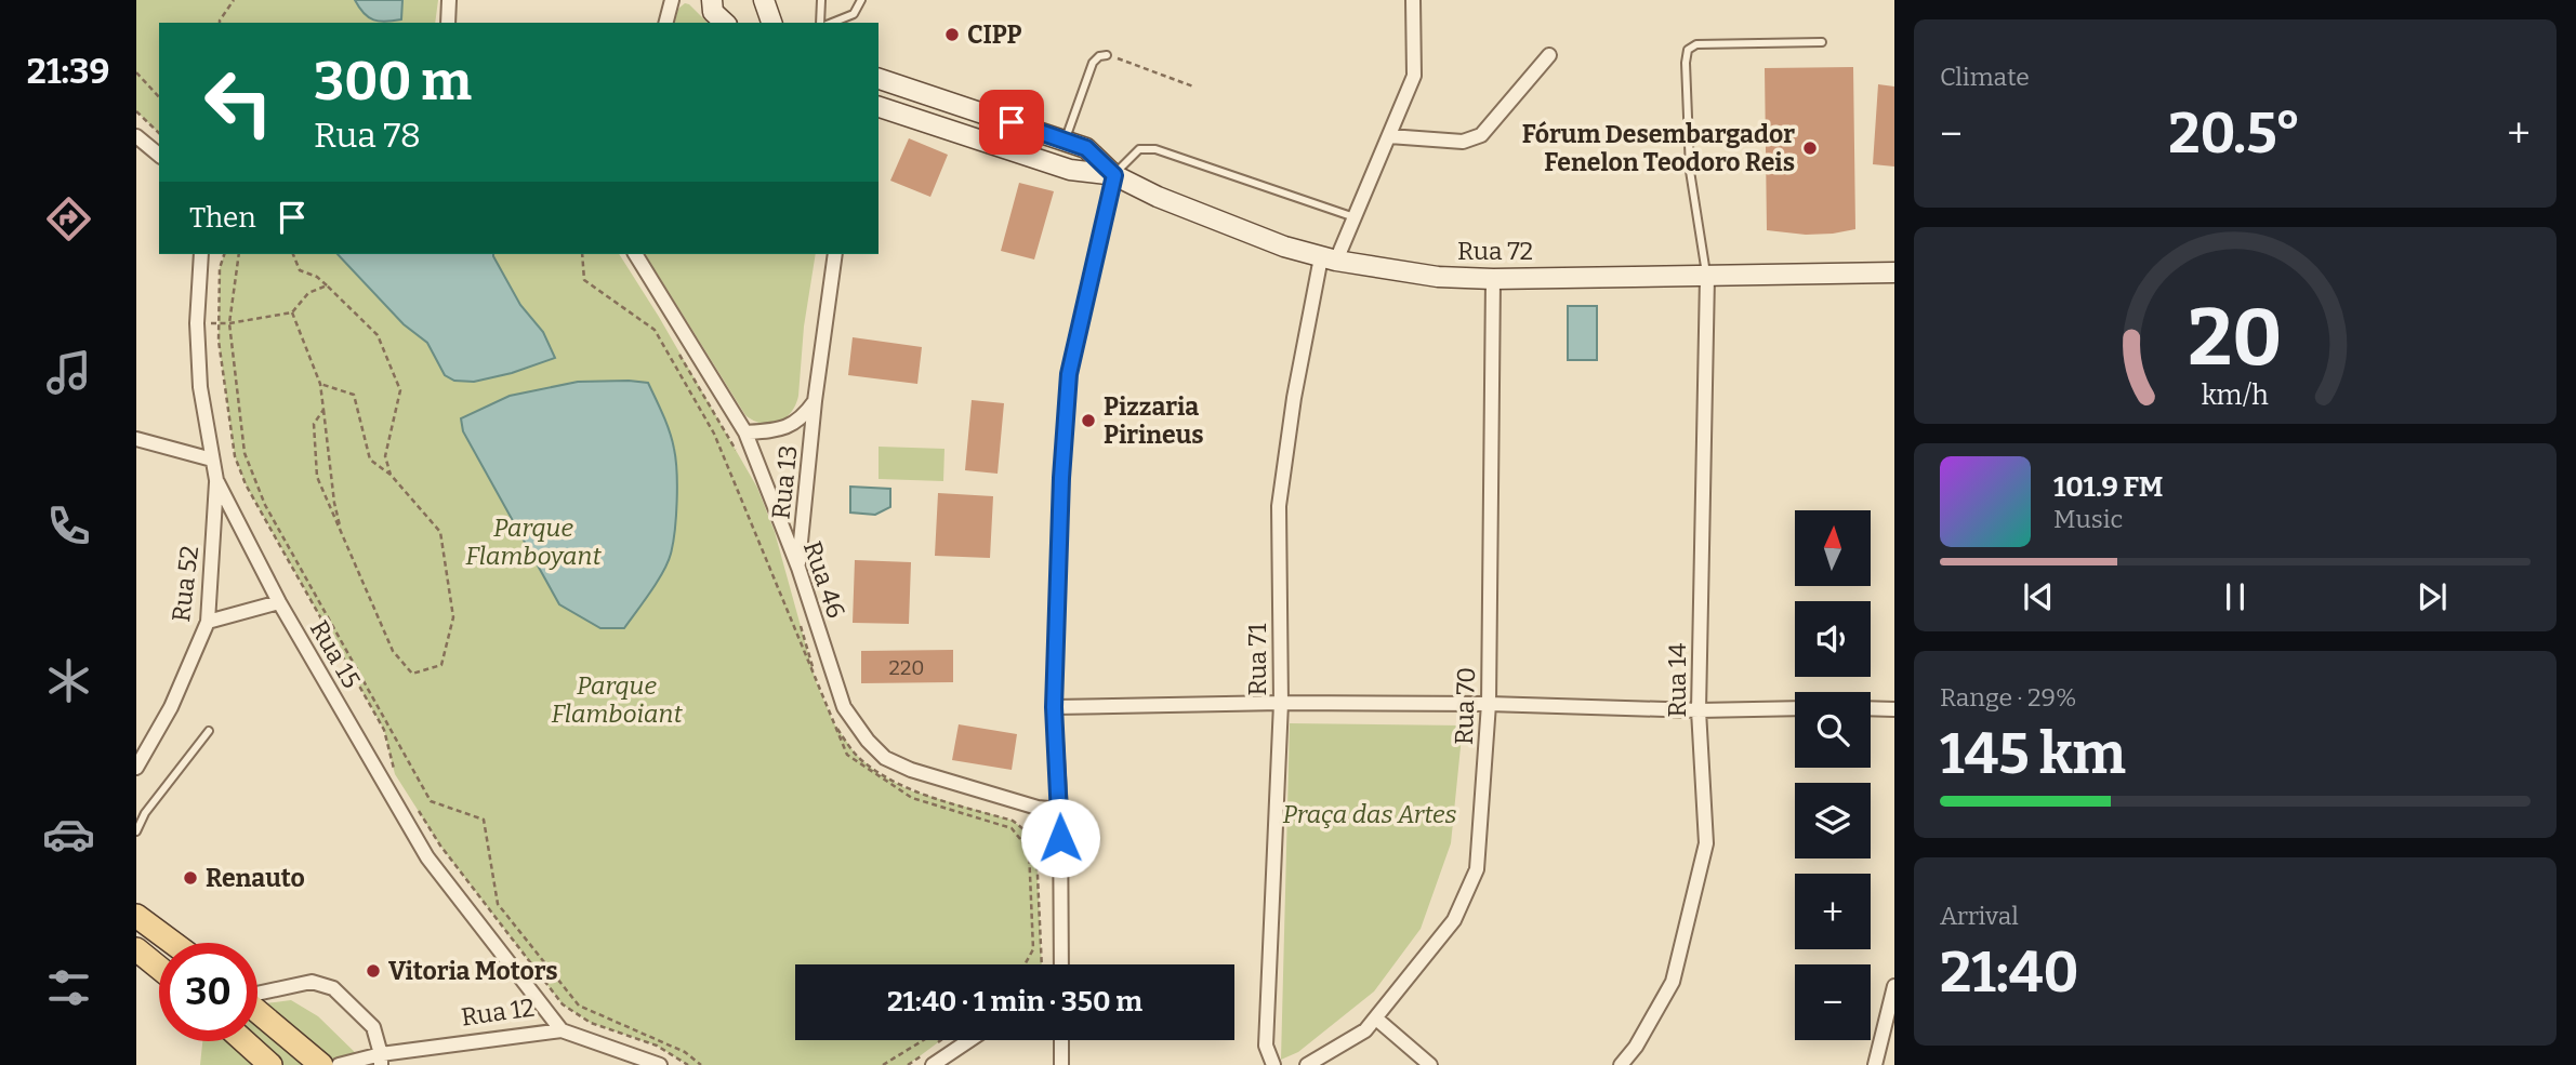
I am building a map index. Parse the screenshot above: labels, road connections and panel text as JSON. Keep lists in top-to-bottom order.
{
  "streets": {
    "main road": ["Rua 72"],
    "street": [
      "Rua 13",
      "Rua 46",
      "Rua 52",
      "Rua 15",
      "Rua 71",
      "Rua 14",
      "Rua 70",
      "Rua 12"
    ]
  },
  "crossings": [
    ["Rua 72", "Rua 71"],
    ["Rua 72", "Rua 14"],
    ["Rua 72", "Rua 70"],
    ["Rua 13", "Rua 46"],
    ["Rua 52", "Rua 15"],
    ["Rua 15", "Rua 12"]
  ],
  "parks": ["Parque Flamboyant", "Parque Flamboiant", "Praça das Artes"],
  "places": [
    "CIPP",
    "Fórum Desembargador Fenelon Teodoro Reis",
    "Pizzaria Pirineus",
    "Renauto",
    "Vitoria Motors"
  ],
  "house_numbers": ["220"],
  "north": "top",
  "page": {
    "tabs": "21:39",
    "tile": [
      "Climate",
      ["Range · 29%", "145 km"],
      ["Arrival", "21:40"]
    ],
    "turn": ["300 m", "Rua 78"],
    "heat": ["−", "20.5°", "+"],
    "then": "Then",
    "song": ["101.9 FM", "Music"],
    "map_buttons": ["+", "−"],
    "limit": "30",
    "trip": "21:40 · 1 min · 350 m",
    "gauge": ["20", "km/h"]
  }
}
